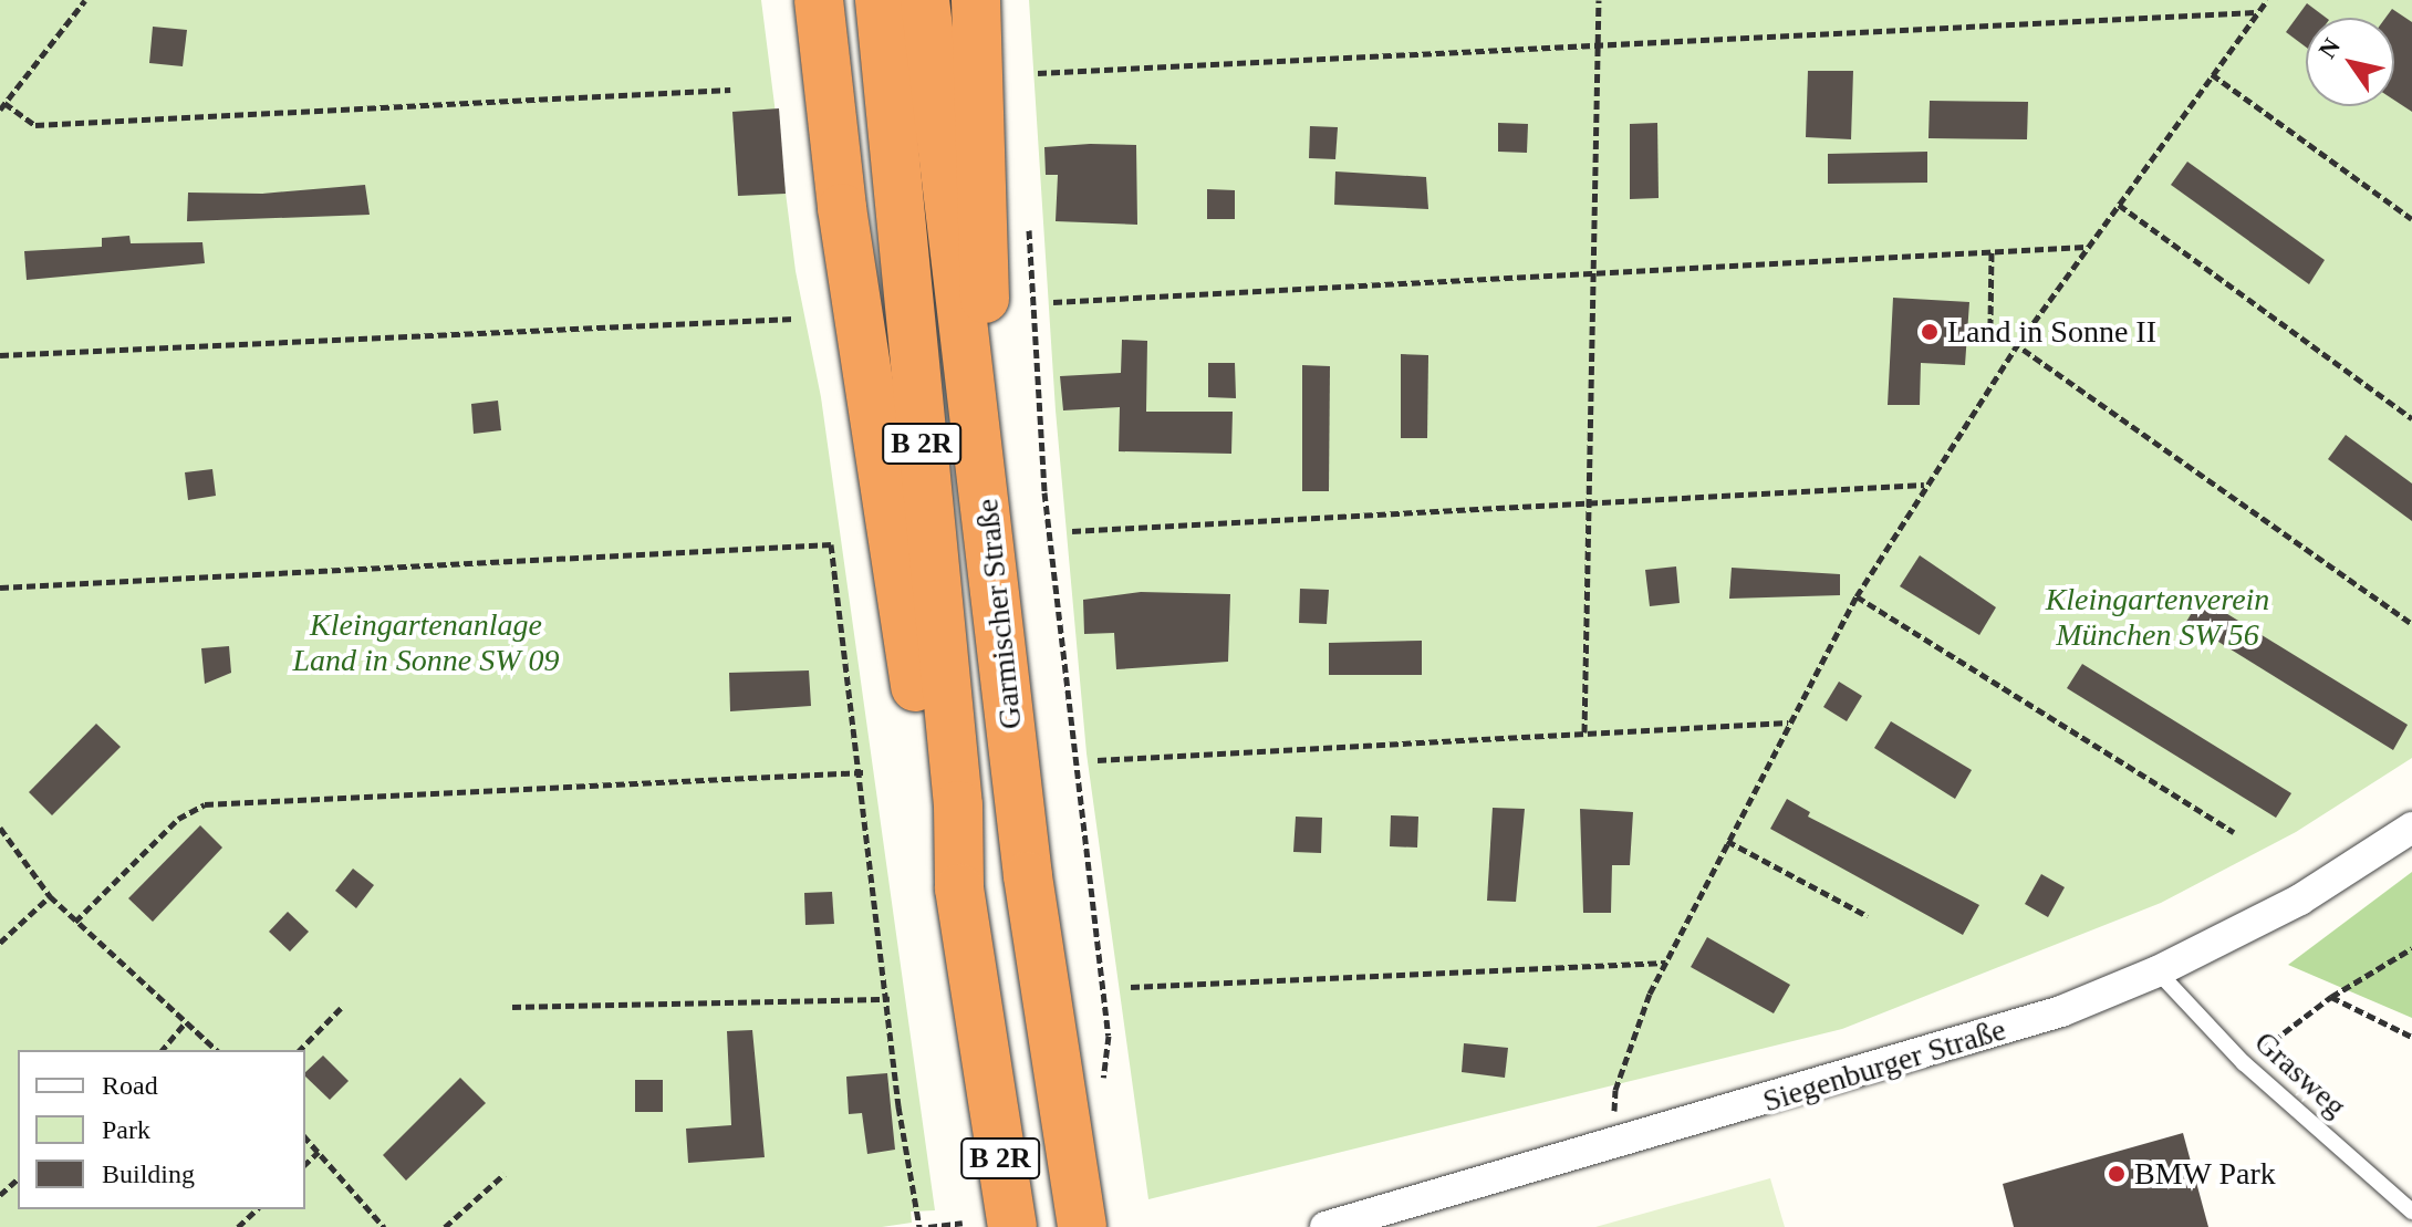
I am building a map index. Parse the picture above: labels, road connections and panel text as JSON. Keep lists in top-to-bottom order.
{
  "streets": {
    "highway": ["B 2R", "Garmischer Straße"],
    "street": ["Siegenburger Straße"],
    "lane": ["Grasweg"]
  },
  "crossings": [
    ["Siegenburger Straße", "Grasweg"]
  ],
  "parks": ["Kleingartenverein München SW 56", "Kleingartenanlage Land in Sonne SW 09"],
  "places": ["Land in Sonne II", "BMW Park"],
  "legend": ["Road", "Park", "Building"],
  "north": "top left"
}
